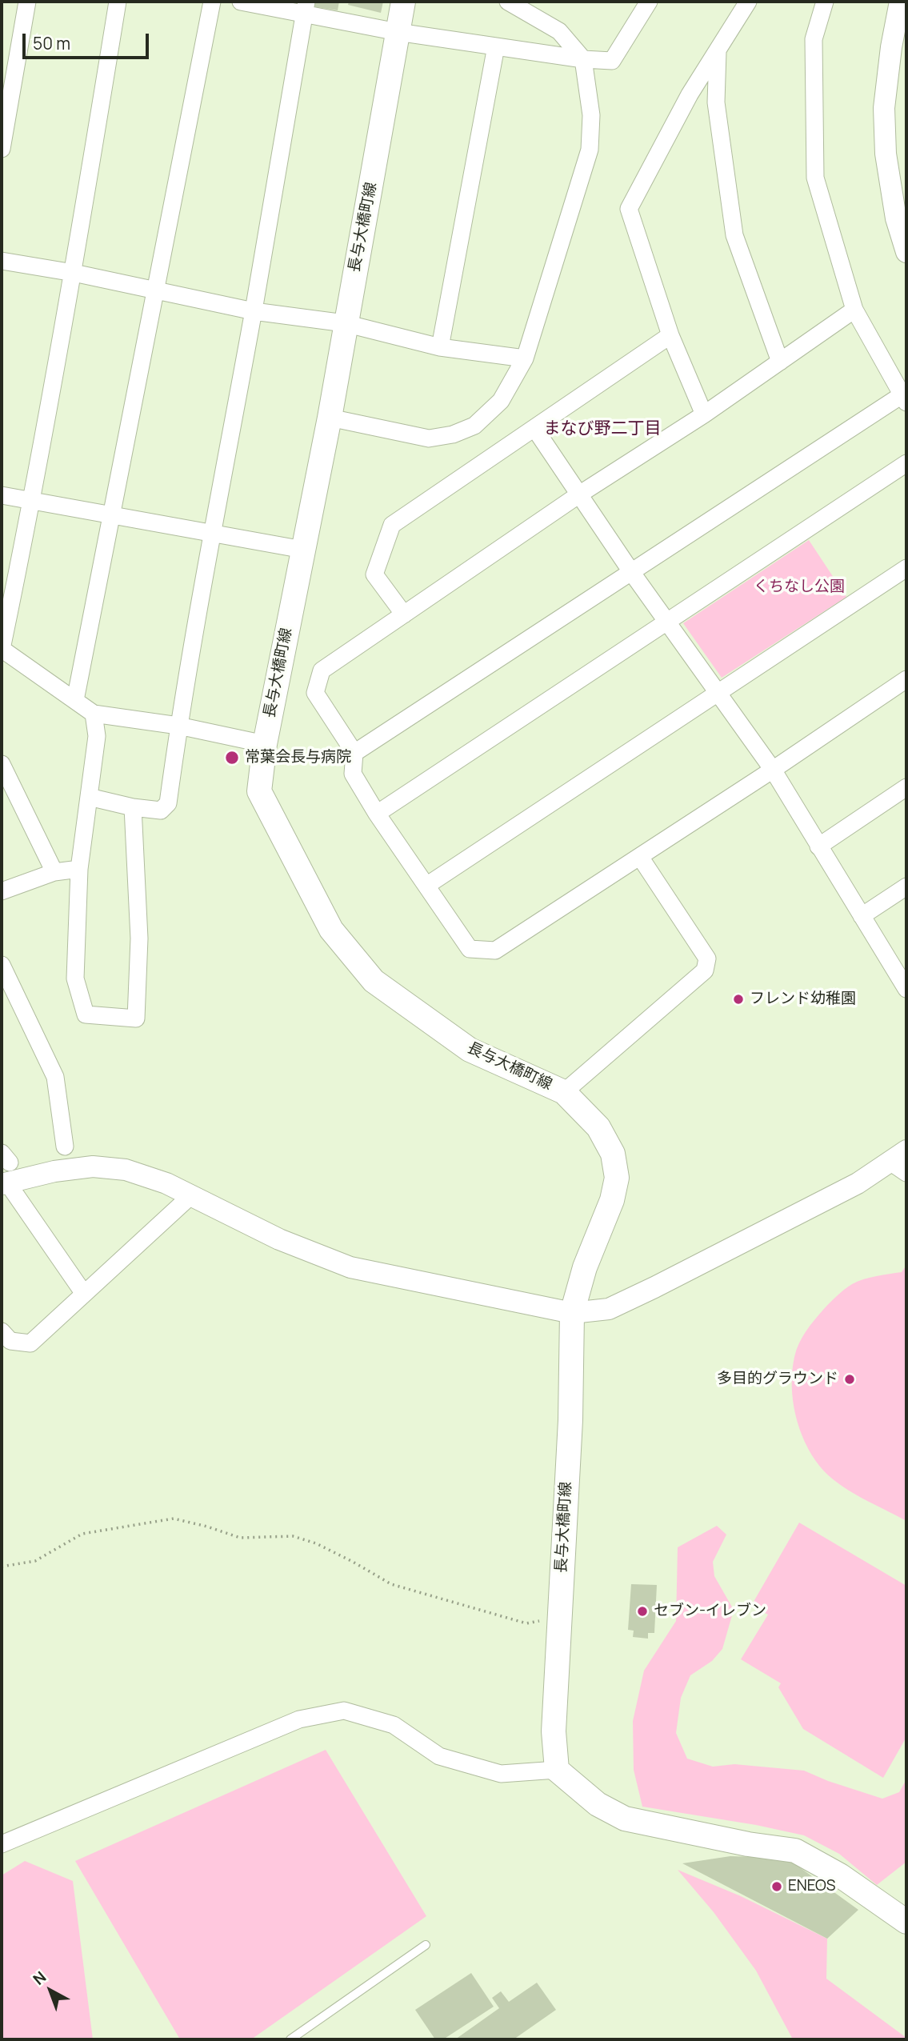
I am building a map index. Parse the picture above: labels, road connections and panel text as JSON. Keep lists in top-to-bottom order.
{
  "streets": {
    "main road": ["長与大橋町線"]
  },
  "districts": ["まなび野二丁目"],
  "parks": ["くちなし公園"],
  "places": [
    "常葉会長与病院",
    "フレンド幼稚園",
    "多目的グラウンド",
    "セブン-イレブン",
    "ENEOS"
  ],
  "scale_bar": "50 m",
  "north": "top left"
}
